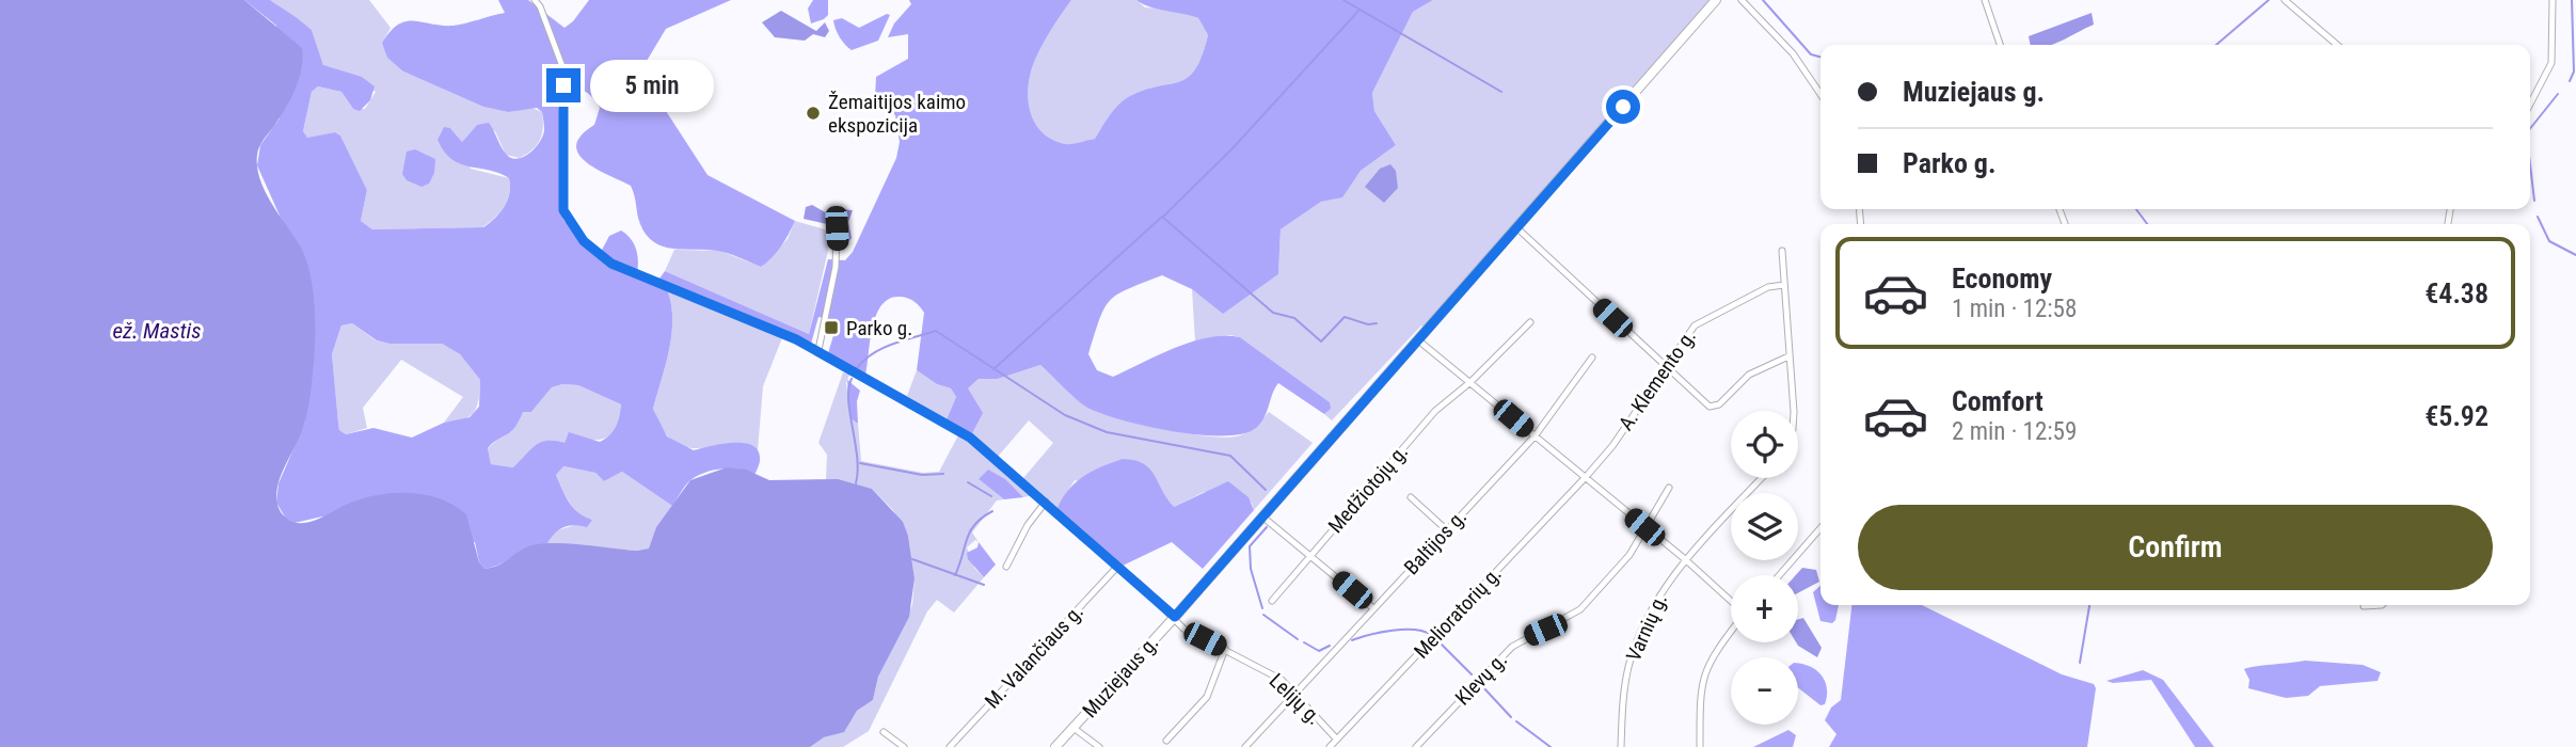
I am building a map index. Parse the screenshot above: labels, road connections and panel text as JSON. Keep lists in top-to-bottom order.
{
  "streets": {
    "main road": ["Muziejaus g."],
    "street": [
      "A. Klemento g.",
      "Medžiotojų g.",
      "Baltijos g.",
      "Melioratorių g.",
      "Varnių g.",
      "M. Valančiaus g.",
      "Klevų g.",
      "Lelijų g."
    ]
  },
  "crossings": [
    ["A. Klemento g.", "Melioratorių g."],
    ["Baltijos g.", "Lelijų g."],
    ["Melioratorių g.", "Lelijų g."],
    ["Muziejaus g.", "Lelijų g."]
  ],
  "water": ["ež. Mastis"],
  "places": {
    "other": ["Žemaitijos kaimo ekspozicija"],
    "transit": ["Parko g."]
  },
  "page": {
    "banner": ["Muziejaus g.", "Parko g."],
    "bubble": "5 min",
    "list": [
      {
        "name": "Economy",
        "note": "1 min · 12:58",
        "value": "€4.38"
      },
      {
        "name": "Comfort",
        "note": "2 min · 12:59",
        "value": "€5.92"
      }
    ],
    "map_buttons": ["+", "−"],
    "buttons": "Confirm"
  }
}
